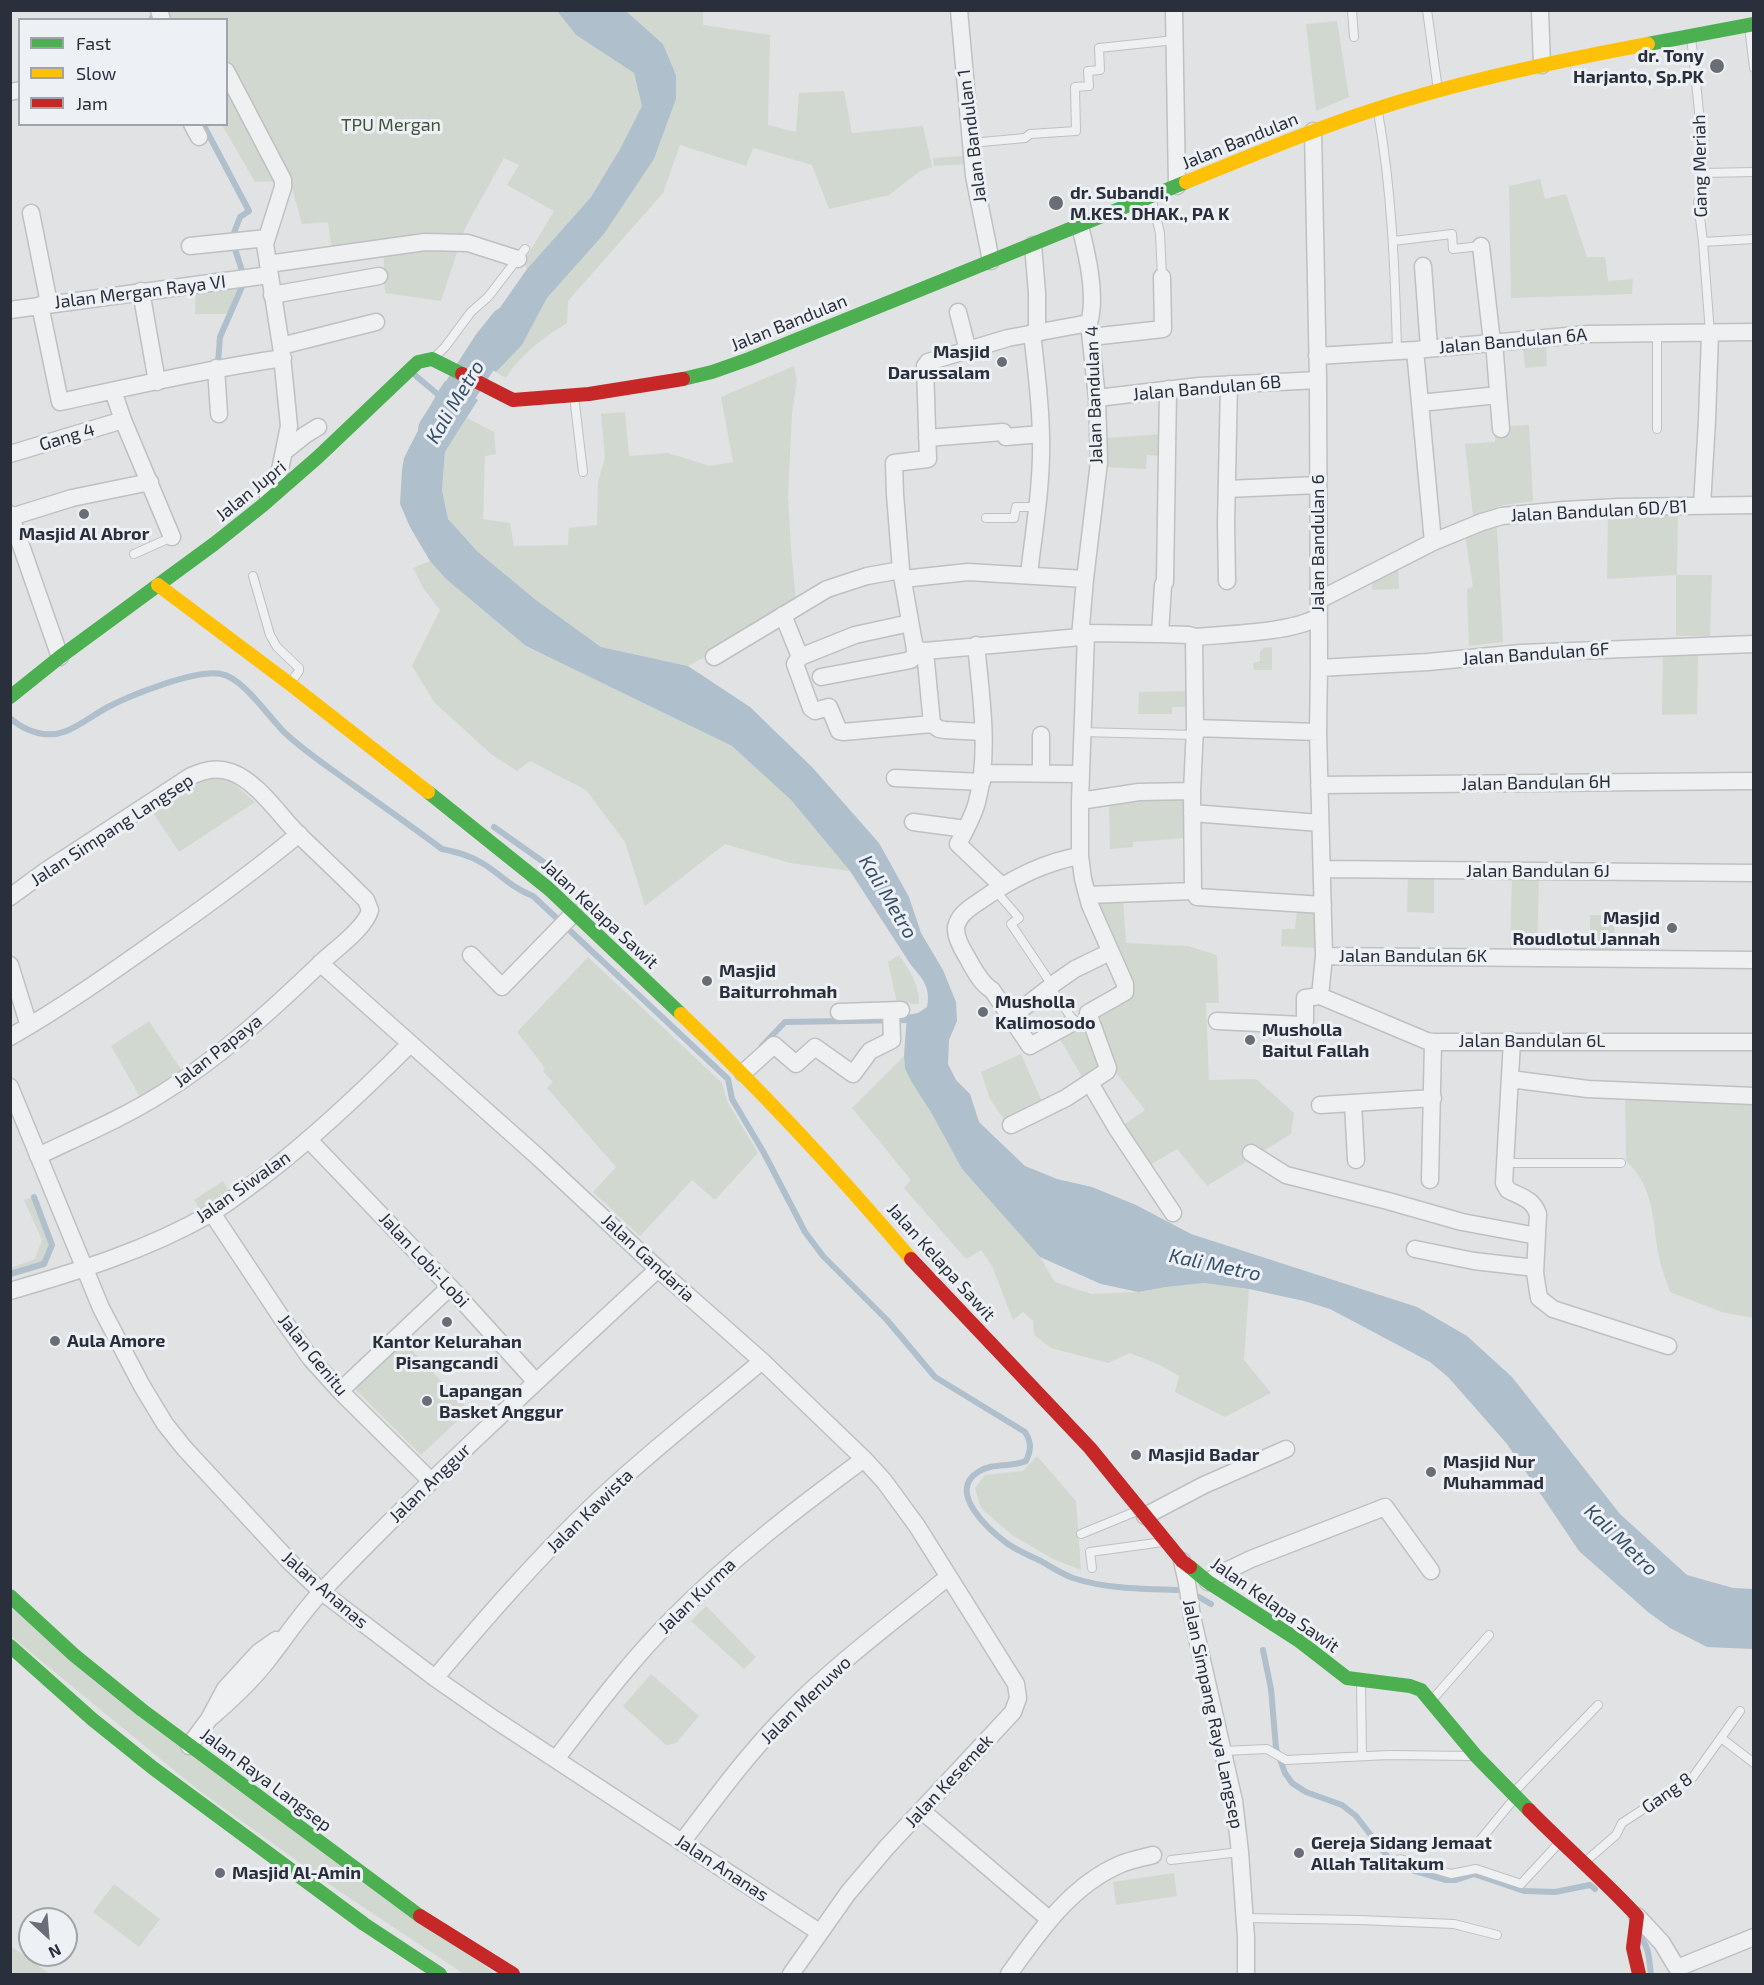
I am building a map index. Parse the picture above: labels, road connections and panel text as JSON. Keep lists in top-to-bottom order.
{
  "streets": {
    "main road": [
      "Jalan Bandulan",
      "Jalan Jupri",
      "Jalan Kelapa Sawit",
      "Jalan Raya Langsep"
    ],
    "street": [
      "Jalan Bandulan 1",
      "Jalan Mergan Raya VI",
      "Jalan Bandulan 6A",
      "Jalan Bandulan 6B",
      "Jalan Bandulan 4",
      "Gang 4",
      "Jalan Bandulan 6D/B1",
      "Jalan Bandulan 6",
      "Jalan Bandulan 6F",
      "Jalan Bandulan 6H",
      "Jalan Simpang Langsep",
      "Jalan Bandulan 6J",
      "Jalan Bandulan 6K",
      "Jalan Bandulan 6L",
      "Jalan Papaya",
      "Jalan Siwalan",
      "Jalan Gandaria",
      "Jalan Lobi-Lobi",
      "Jalan Genitu",
      "Jalan Anggur",
      "Jalan Kawista",
      "Jalan Ananas",
      "Jalan Kurma",
      "Jalan Menuwo",
      "Jalan Simpang Raya Langsep",
      "Jalan Kesemek"
    ],
    "lane": ["Gang Meriah", "Gang 8"]
  },
  "crossings": [
    ["Jalan Bandulan 1", "Jalan Bandulan"],
    ["Jalan Bandulan", "Gang Meriah"],
    ["Jalan Bandulan", "Jalan Bandulan 4"],
    ["Jalan Bandulan", "Jalan Jupri"],
    ["Jalan Bandulan", "Jalan Bandulan 6"],
    ["Gang Meriah", "Jalan Bandulan 6A"],
    ["Jalan Bandulan 6A", "Jalan Bandulan 6"],
    ["Jalan Bandulan 6B", "Jalan Bandulan 4"],
    ["Jalan Bandulan 6B", "Jalan Bandulan 6"],
    ["Jalan Bandulan 4", "Jalan Bandulan 6D/B1"],
    ["Jalan Jupri", "Jalan Kelapa Sawit"],
    ["Jalan Bandulan 6D/B1", "Jalan Bandulan 6"],
    ["Jalan Bandulan 6", "Jalan Bandulan 6F"],
    ["Jalan Bandulan 6", "Jalan Bandulan 6H"],
    ["Jalan Bandulan 6", "Jalan Bandulan 6J"],
    ["Jalan Bandulan 6", "Jalan Bandulan 6K"],
    ["Jalan Bandulan 6", "Jalan Bandulan 6L"],
    ["Jalan Simpang Langsep", "Jalan Papaya"],
    ["Jalan Kelapa Sawit", "Jalan Simpang Raya Langsep"],
    ["Jalan Kelapa Sawit", "Gang 8"],
    ["Jalan Papaya", "Jalan Gandaria"],
    ["Jalan Papaya", "Jalan Ananas"],
    ["Jalan Siwalan", "Jalan Gandaria"],
    ["Jalan Siwalan", "Jalan Lobi-Lobi"],
    ["Jalan Siwalan", "Jalan Genitu"],
    ["Jalan Siwalan", "Jalan Ananas"],
    ["Jalan Gandaria", "Jalan Anggur"],
    ["Jalan Gandaria", "Jalan Kawista"],
    ["Jalan Gandaria", "Jalan Kurma"],
    ["Jalan Gandaria", "Jalan Menuwo"],
    ["Jalan Gandaria", "Jalan Kesemek"],
    ["Jalan Lobi-Lobi", "Jalan Anggur"],
    ["Jalan Genitu", "Jalan Anggur"],
    ["Jalan Anggur", "Jalan Ananas"],
    ["Jalan Anggur", "Jalan Raya Langsep"],
    ["Jalan Kawista", "Jalan Ananas"],
    ["Jalan Ananas", "Jalan Kurma"],
    ["Jalan Ananas", "Jalan Menuwo"],
    ["Jalan Ananas", "Jalan Kesemek"],
    ["Jalan Menuwo", "Jalan Kesemek"]
  ],
  "water": ["Kali Metro"],
  "parks": ["TPU Mergan"],
  "places": [
    "dr. Tony Harjanto, Sp.PK",
    "dr. Subandi, M.KES. DHAK., PA K",
    "Masjid Darussalam",
    "Masjid Al Abror",
    "Masjid Roudlotul Jannah",
    "Masjid Baiturrohmah",
    "Musholla Kalimosodo",
    "Musholla Baitul Fallah",
    "Kantor Kelurahan Pisangcandi",
    "Aula Amore",
    "Lapangan Basket Anggur",
    "Masjid Badar",
    "Masjid Nur Muhammad",
    "Gereja Sidang Jemaat Allah Talitakum",
    "Masjid Al-Amin"
  ],
  "legend": ["Fast", "Slow", "Jam"],
  "north": "bottom right"
}
